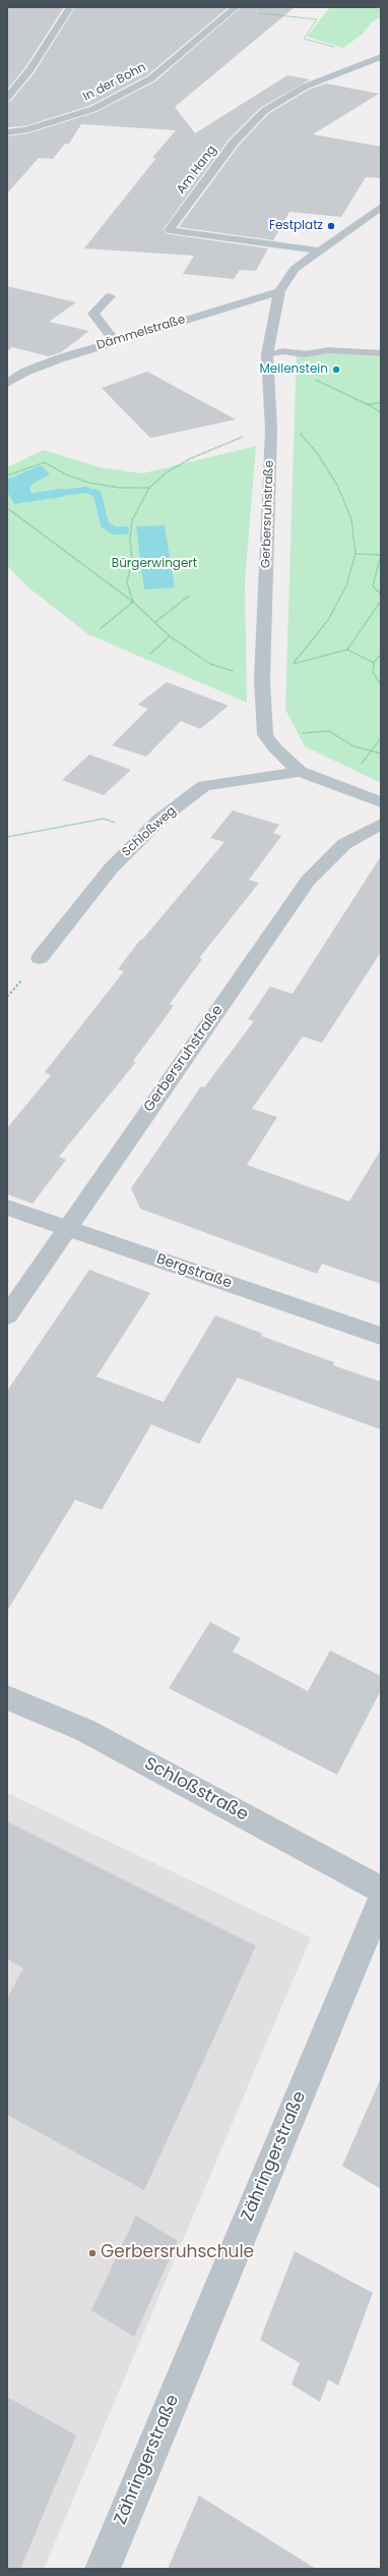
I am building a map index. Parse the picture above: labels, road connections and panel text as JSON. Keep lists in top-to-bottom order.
{
  "streets": {
    "street": [
      "In der Bohn",
      "Am Hang",
      "Dämmelstraße",
      "Gerbersruhstraße",
      "Schloßweg",
      "Bergstraße",
      "Schloßstraße",
      "Zähringerstraße"
    ]
  },
  "crossings": [
    ["Am Hang", "Gerbersruhstraße"],
    ["Dämmelstraße", "Gerbersruhstraße"],
    ["Gerbersruhstraße", "Bergstraße"]
  ],
  "parks": ["Bürgerwingert"],
  "places": ["Festplatz", "Meilenstein", "Gerbersruhschule"]
}
